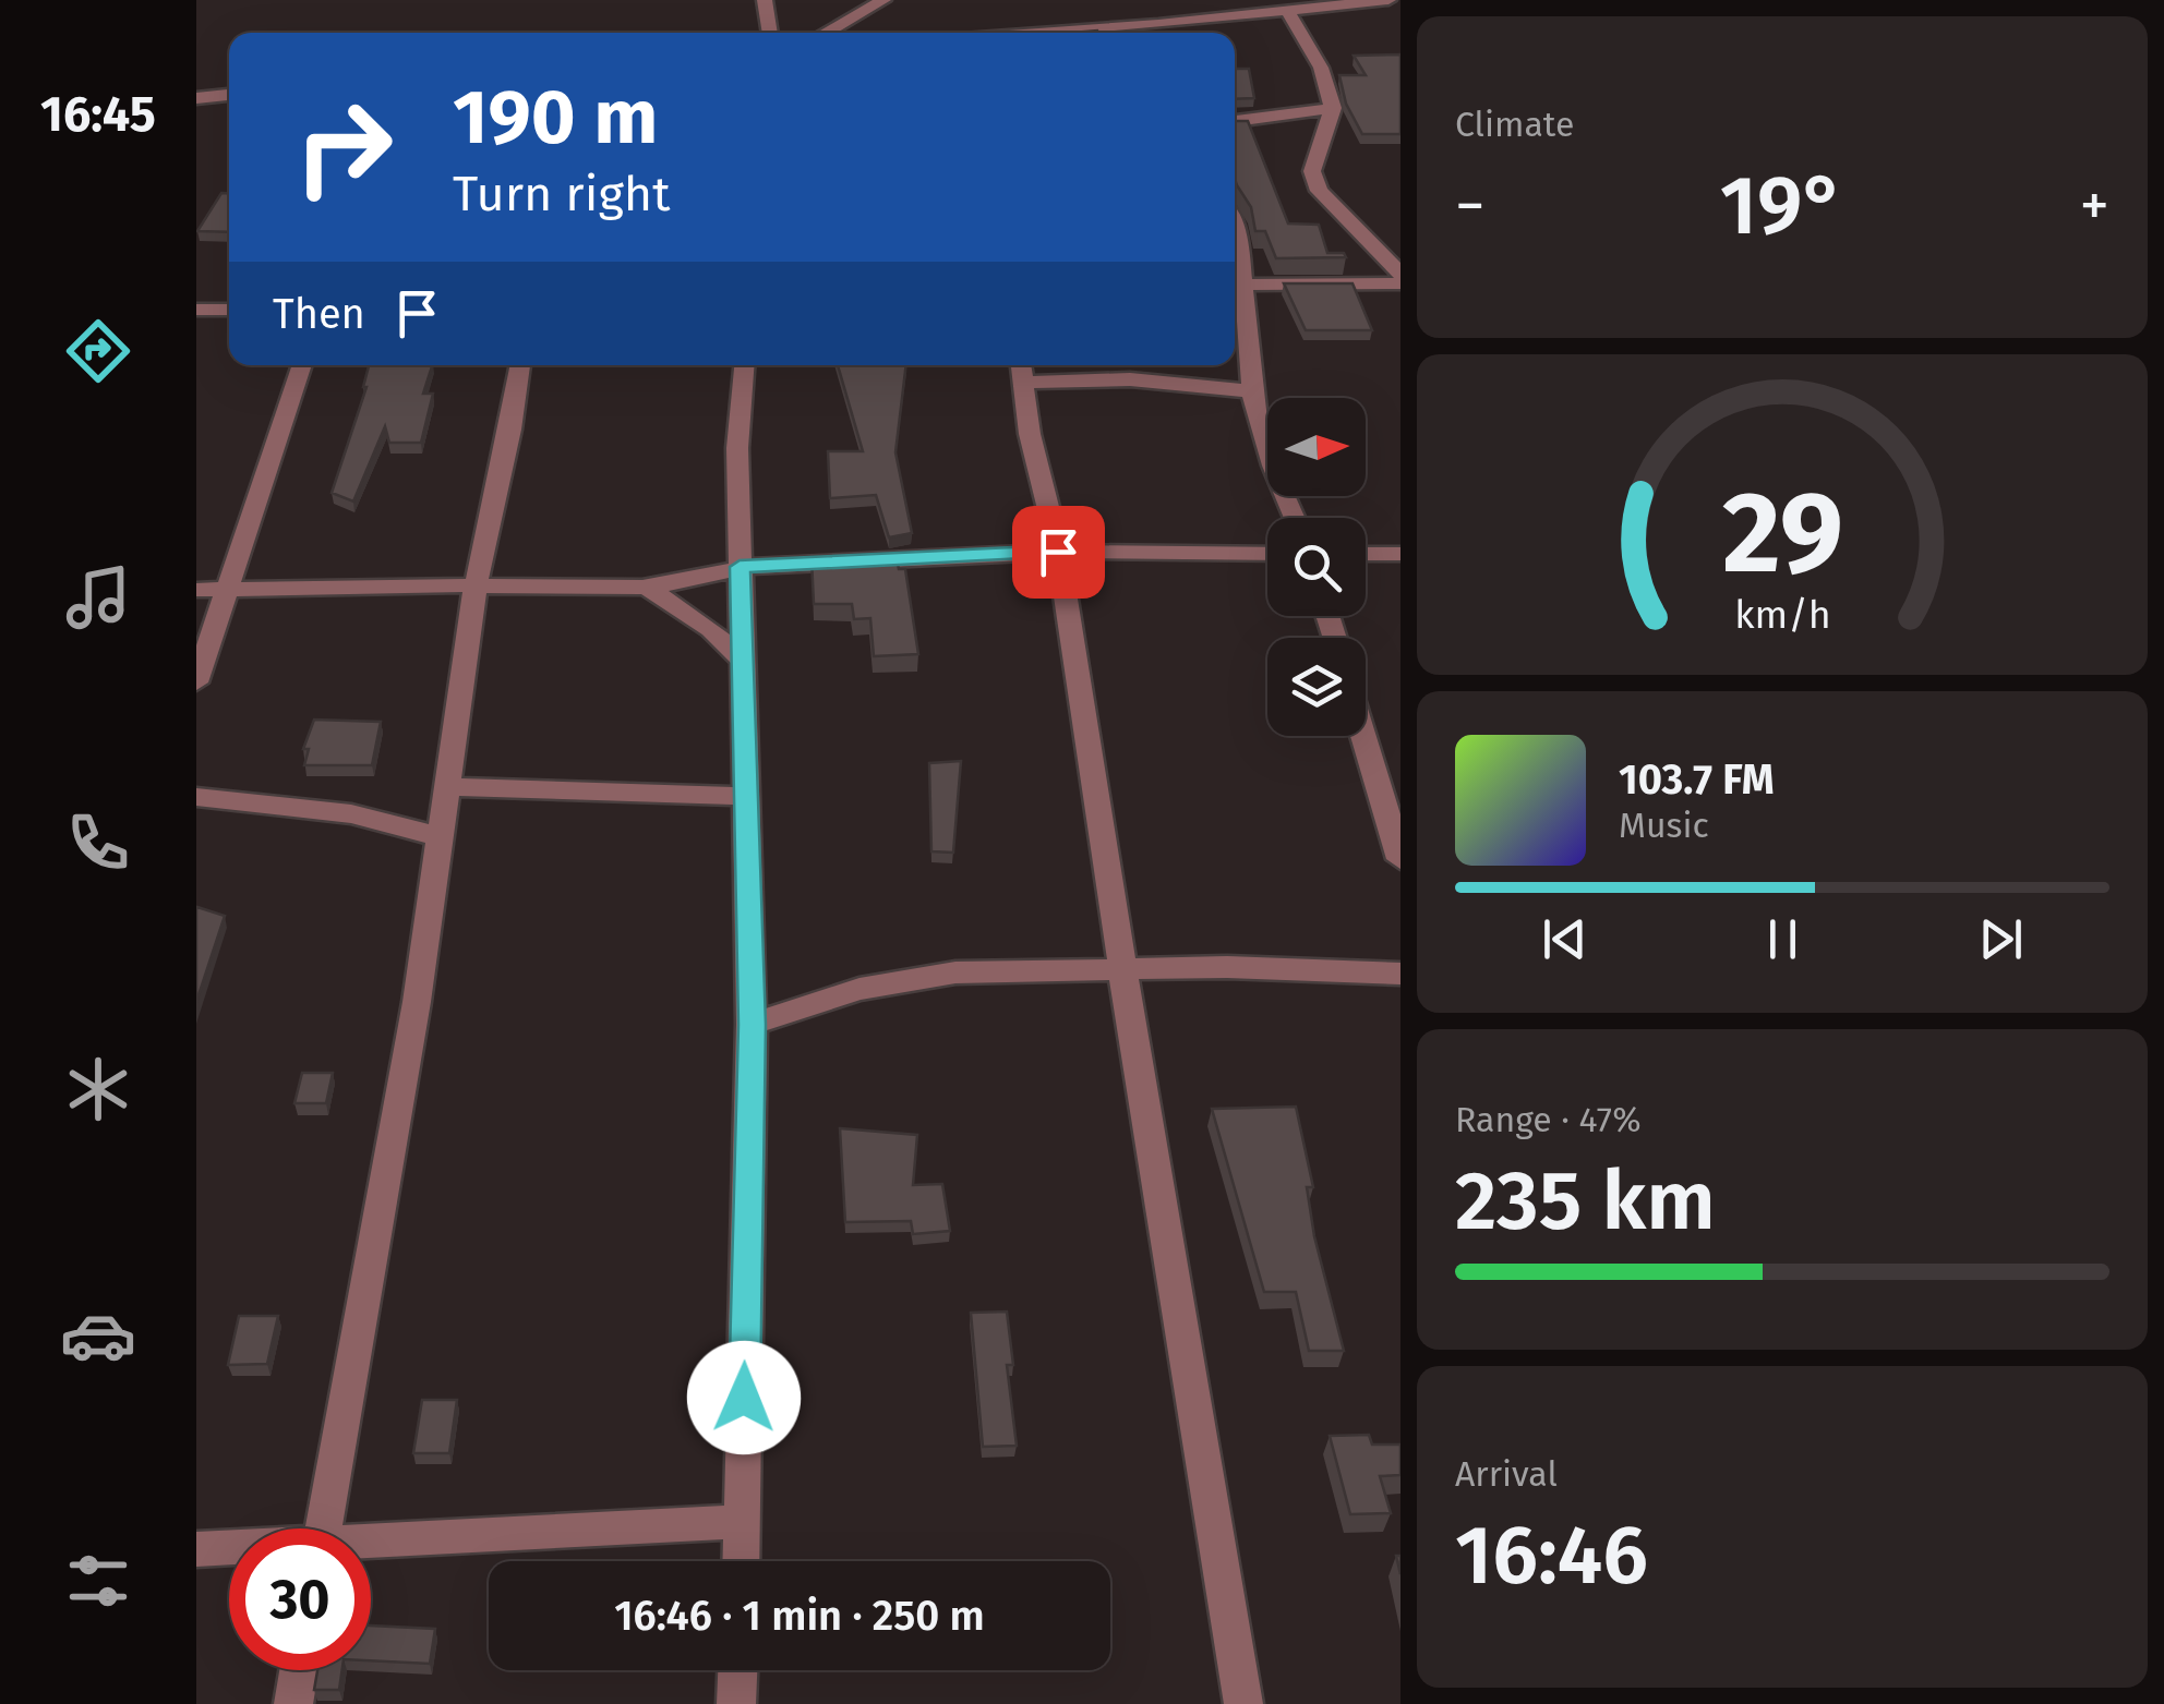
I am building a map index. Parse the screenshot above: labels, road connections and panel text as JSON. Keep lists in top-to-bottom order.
{
  "north": "right",
  "page": {
    "tabs": "16:45",
    "tile": [
      "Climate",
      ["Range · 47%", "235 km"],
      ["Arrival", "16:46"]
    ],
    "turn": ["190 m", "Turn right"],
    "heat": ["−", "19°", "+"],
    "then": "Then",
    "song": ["103.7 FM", "Music"],
    "limit": "30",
    "trip": "16:46 · 1 min · 250 m",
    "gauge": ["29", "km/h"]
  }
}
